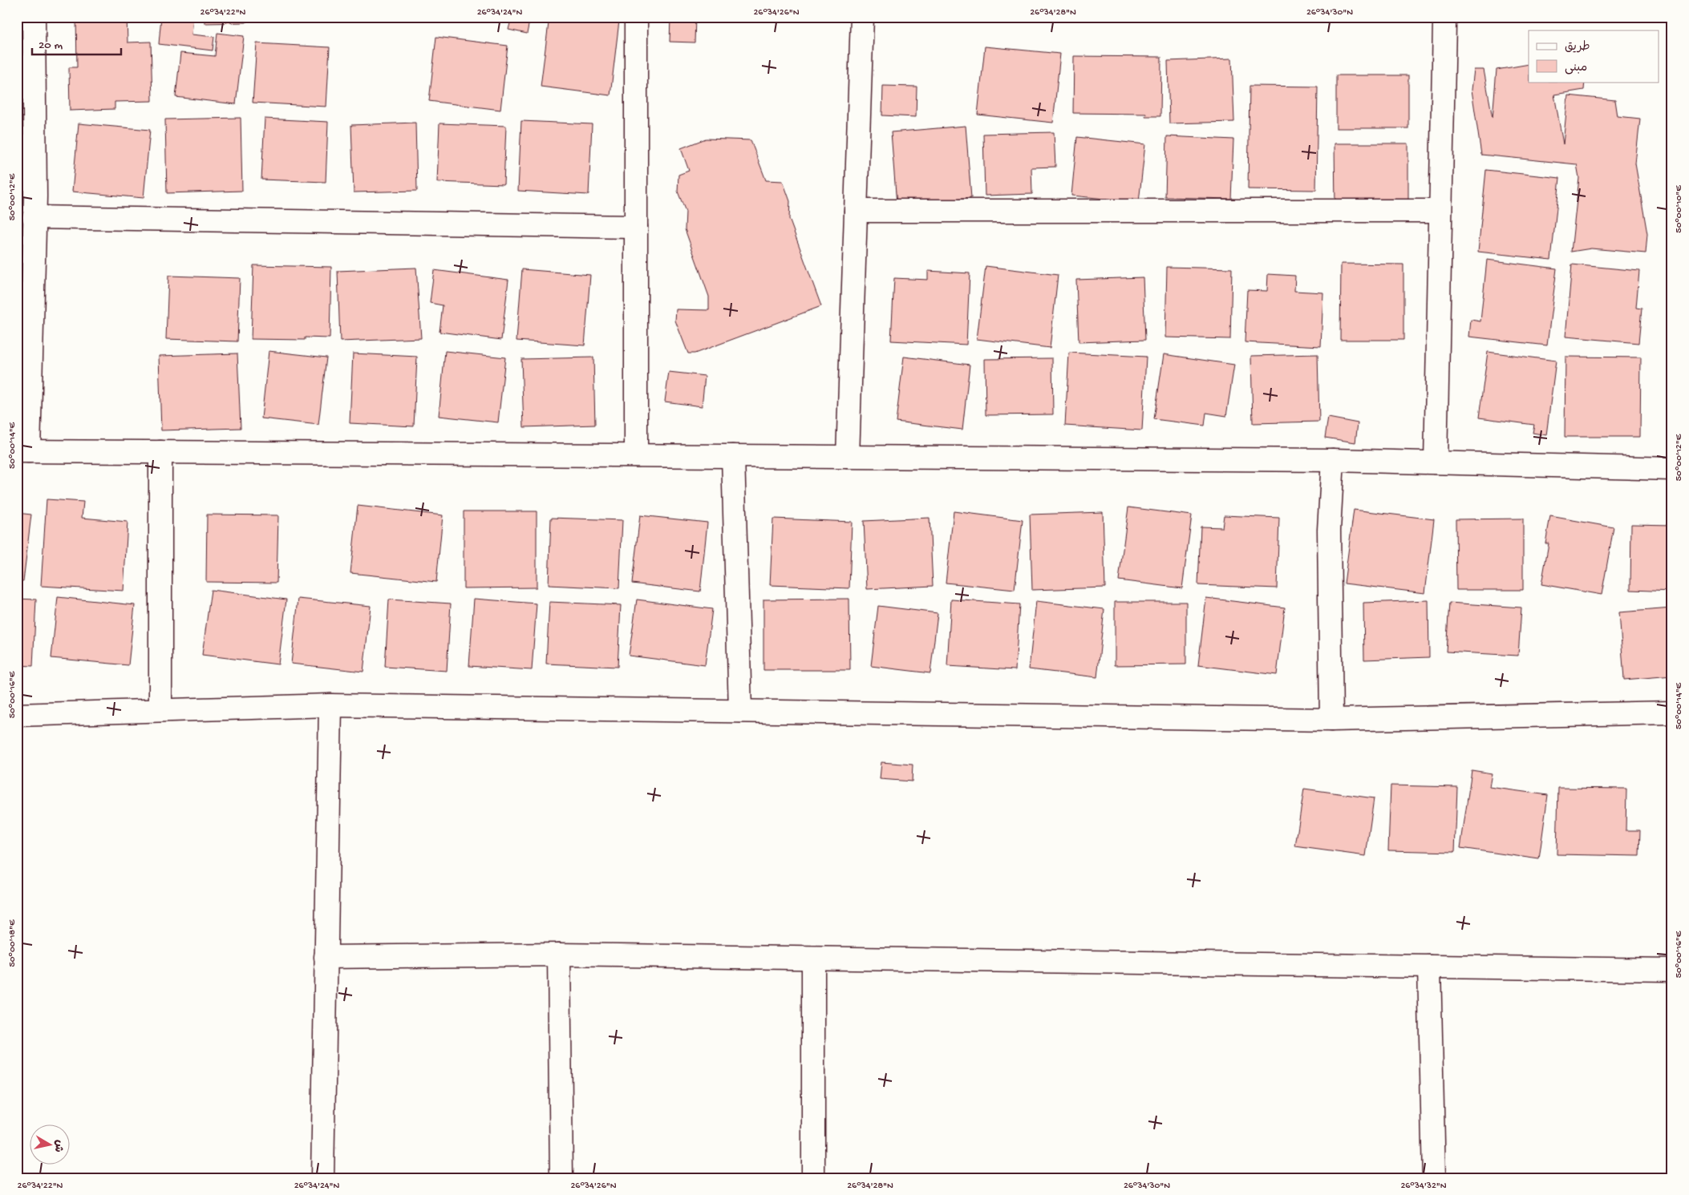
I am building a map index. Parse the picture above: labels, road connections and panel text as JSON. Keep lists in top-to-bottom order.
{
  "legend": ["طريق", "مبنى"],
  "scale_bar": "20 m",
  "north": "right",
  "coordinates": [
    "26°34'22\"N",
    "26°34'24\"N",
    "26°34'26\"N",
    "26°34'28\"N",
    "26°34'30\"N",
    "50°00'12\"E",
    "50°00'10\"E",
    "50°00'14\"E",
    "50°00'16\"E",
    "50°00'18\"E",
    "26°34'32\"N"
  ]
}
